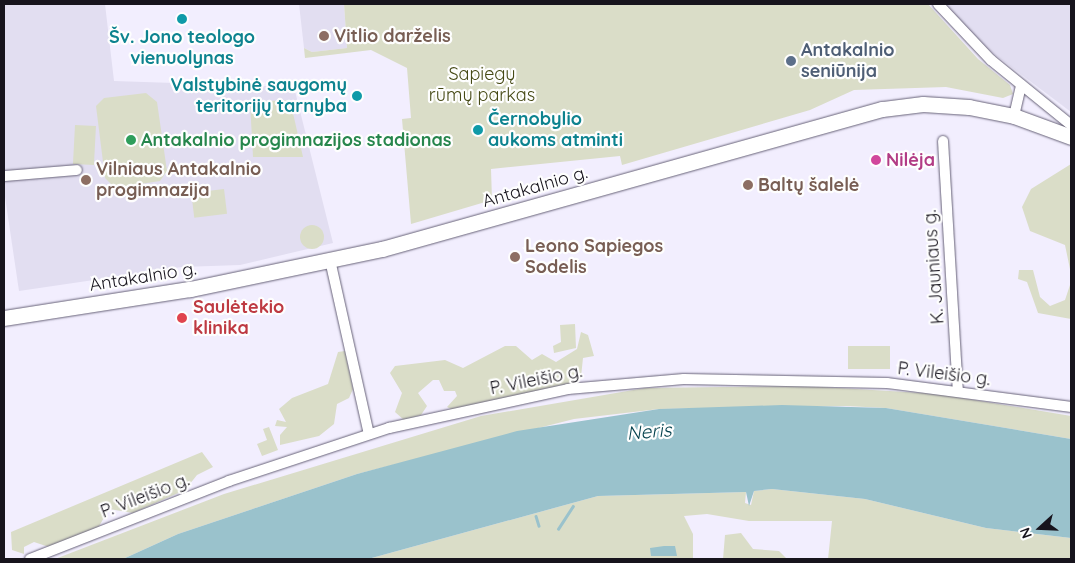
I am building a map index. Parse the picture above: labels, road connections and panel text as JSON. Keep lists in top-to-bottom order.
{
  "streets": {
    "main road": ["Antakalnio g."],
    "street": ["K. Jauniaus g.", "P. Vileišio g."]
  },
  "crossings": [
    ["K. Jauniaus g.", "P. Vileišio g."]
  ],
  "water": ["Neris"],
  "parks": ["Sapiegų rūmų parkas"],
  "places": [
    "Šv. Jono teologo vienuolynas",
    "Vitlio darželis",
    "Antakalnio seniūnija",
    "Valstybinė saugomų teritorijų tarnyba",
    "Černobylio aukoms atminti",
    "Antakalnio progimnazijos stadionas",
    "Nilėja",
    "Vilniaus Antakalnio progimnazija",
    "Baltų šalelė",
    "Leono Sapiegos Sodelis",
    "Saulėtekio klinika"
  ],
  "north": "left"
}
